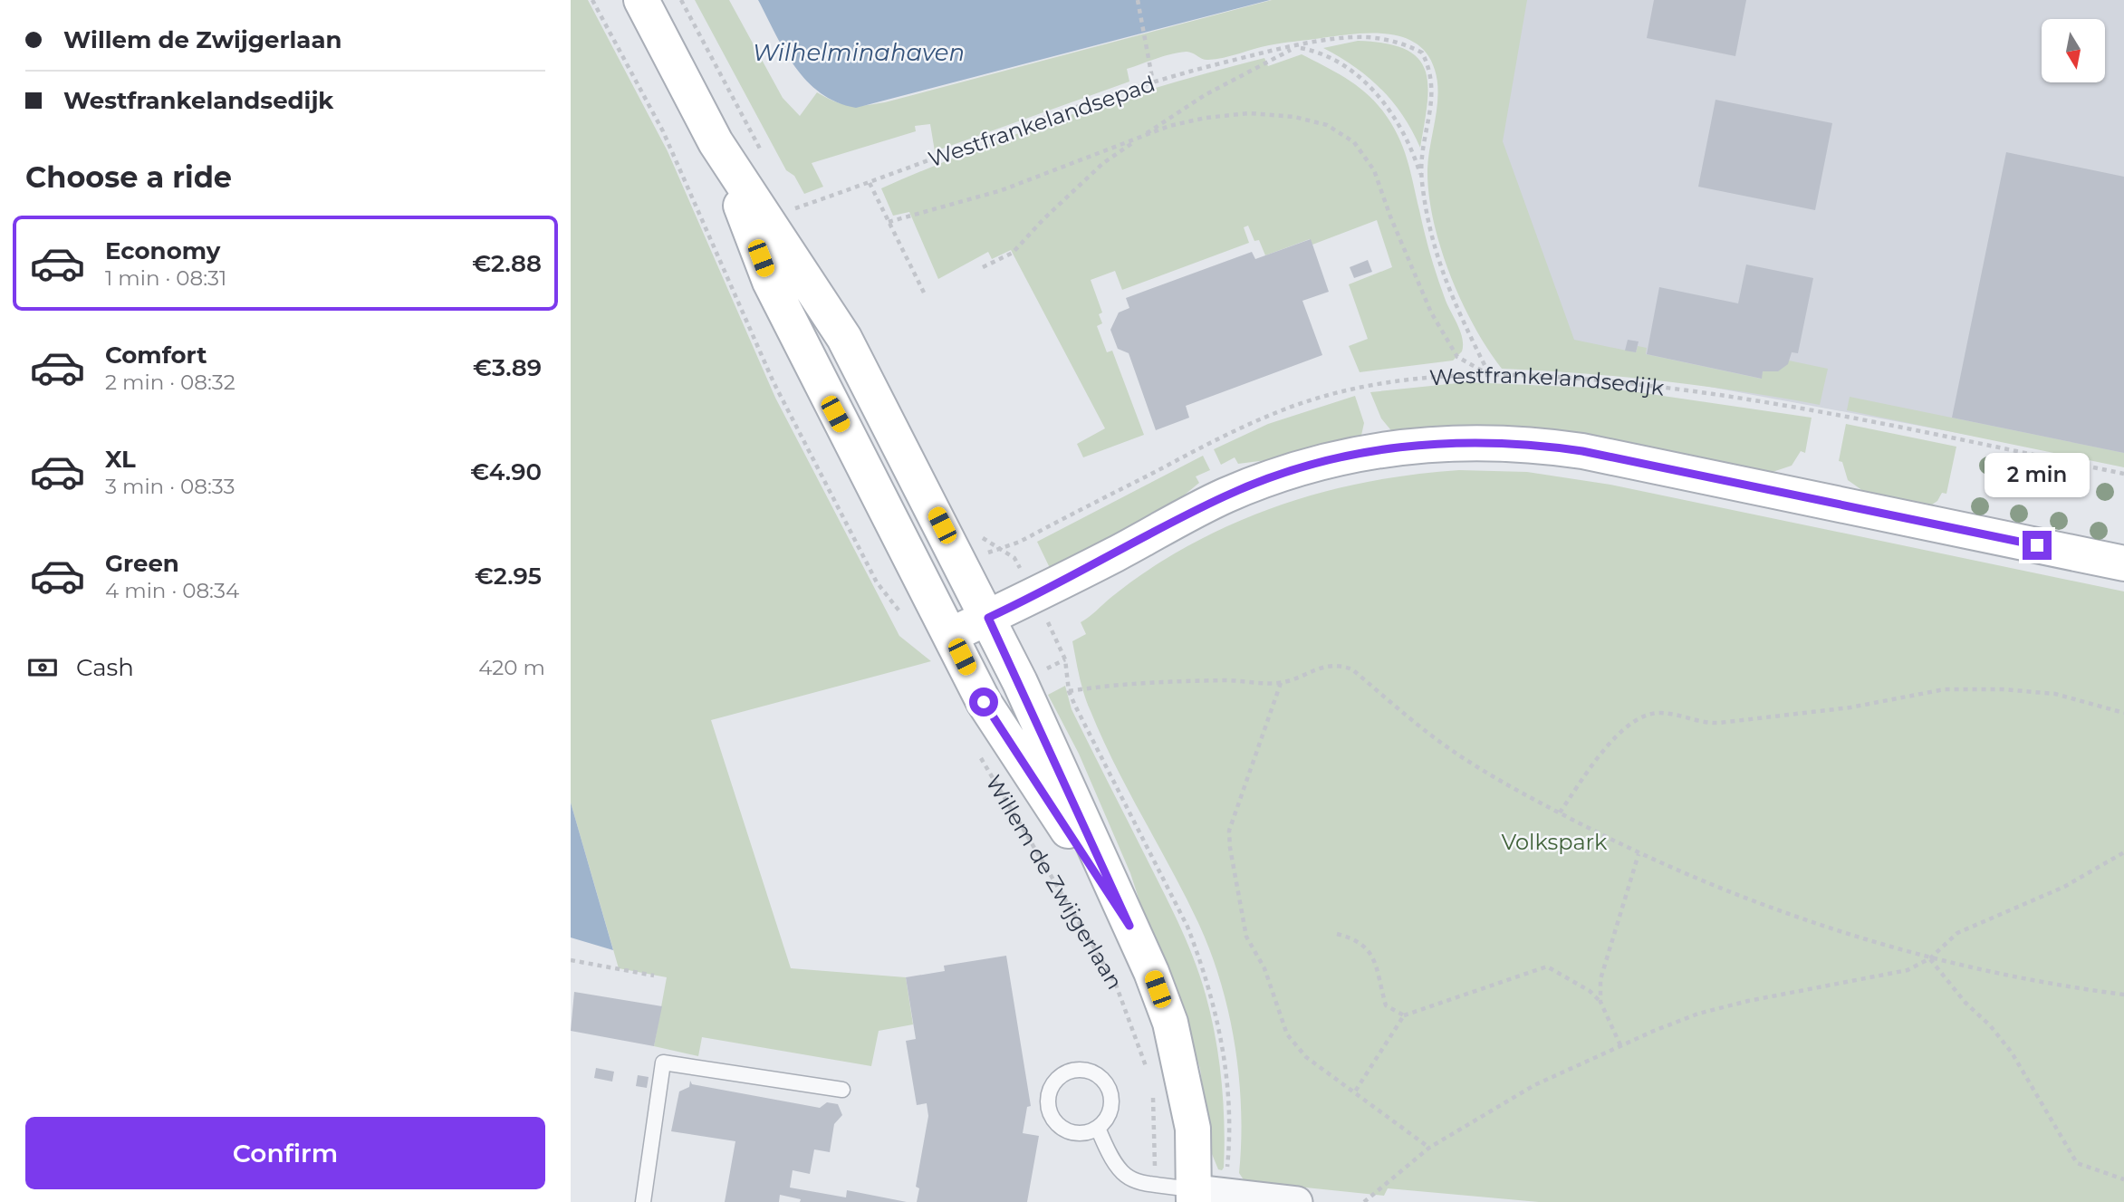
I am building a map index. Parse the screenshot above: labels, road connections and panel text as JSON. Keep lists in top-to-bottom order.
{
  "streets": {
    "street": ["Willem de Zwijgerlaan"],
    "path": ["Westfrankelandsepad", "Westfrankelandsedijk"]
  },
  "crossings": [
    ["Westfrankelandsepad", "Westfrankelandsedijk"]
  ],
  "water": ["Wilhelminahaven"],
  "parks": ["Volkspark"],
  "north": "bottom",
  "page": {
    "banner": ["Willem de Zwijgerlaan", "Westfrankelandsedijk"],
    "heading": "Choose a ride",
    "list": [
      {
        "name": "Economy",
        "note": "1 min · 08:31",
        "value": "€2.88"
      },
      {
        "name": "Comfort",
        "note": "2 min · 08:32",
        "value": "€3.89"
      },
      {
        "name": "XL",
        "note": "3 min · 08:33",
        "value": "€4.90"
      },
      {
        "name": "Green",
        "note": "4 min · 08:34",
        "value": "€2.95"
      }
    ],
    "bubble": "2 min",
    "pay": ["Cash", "420 m"],
    "buttons": "Confirm"
  }
}
